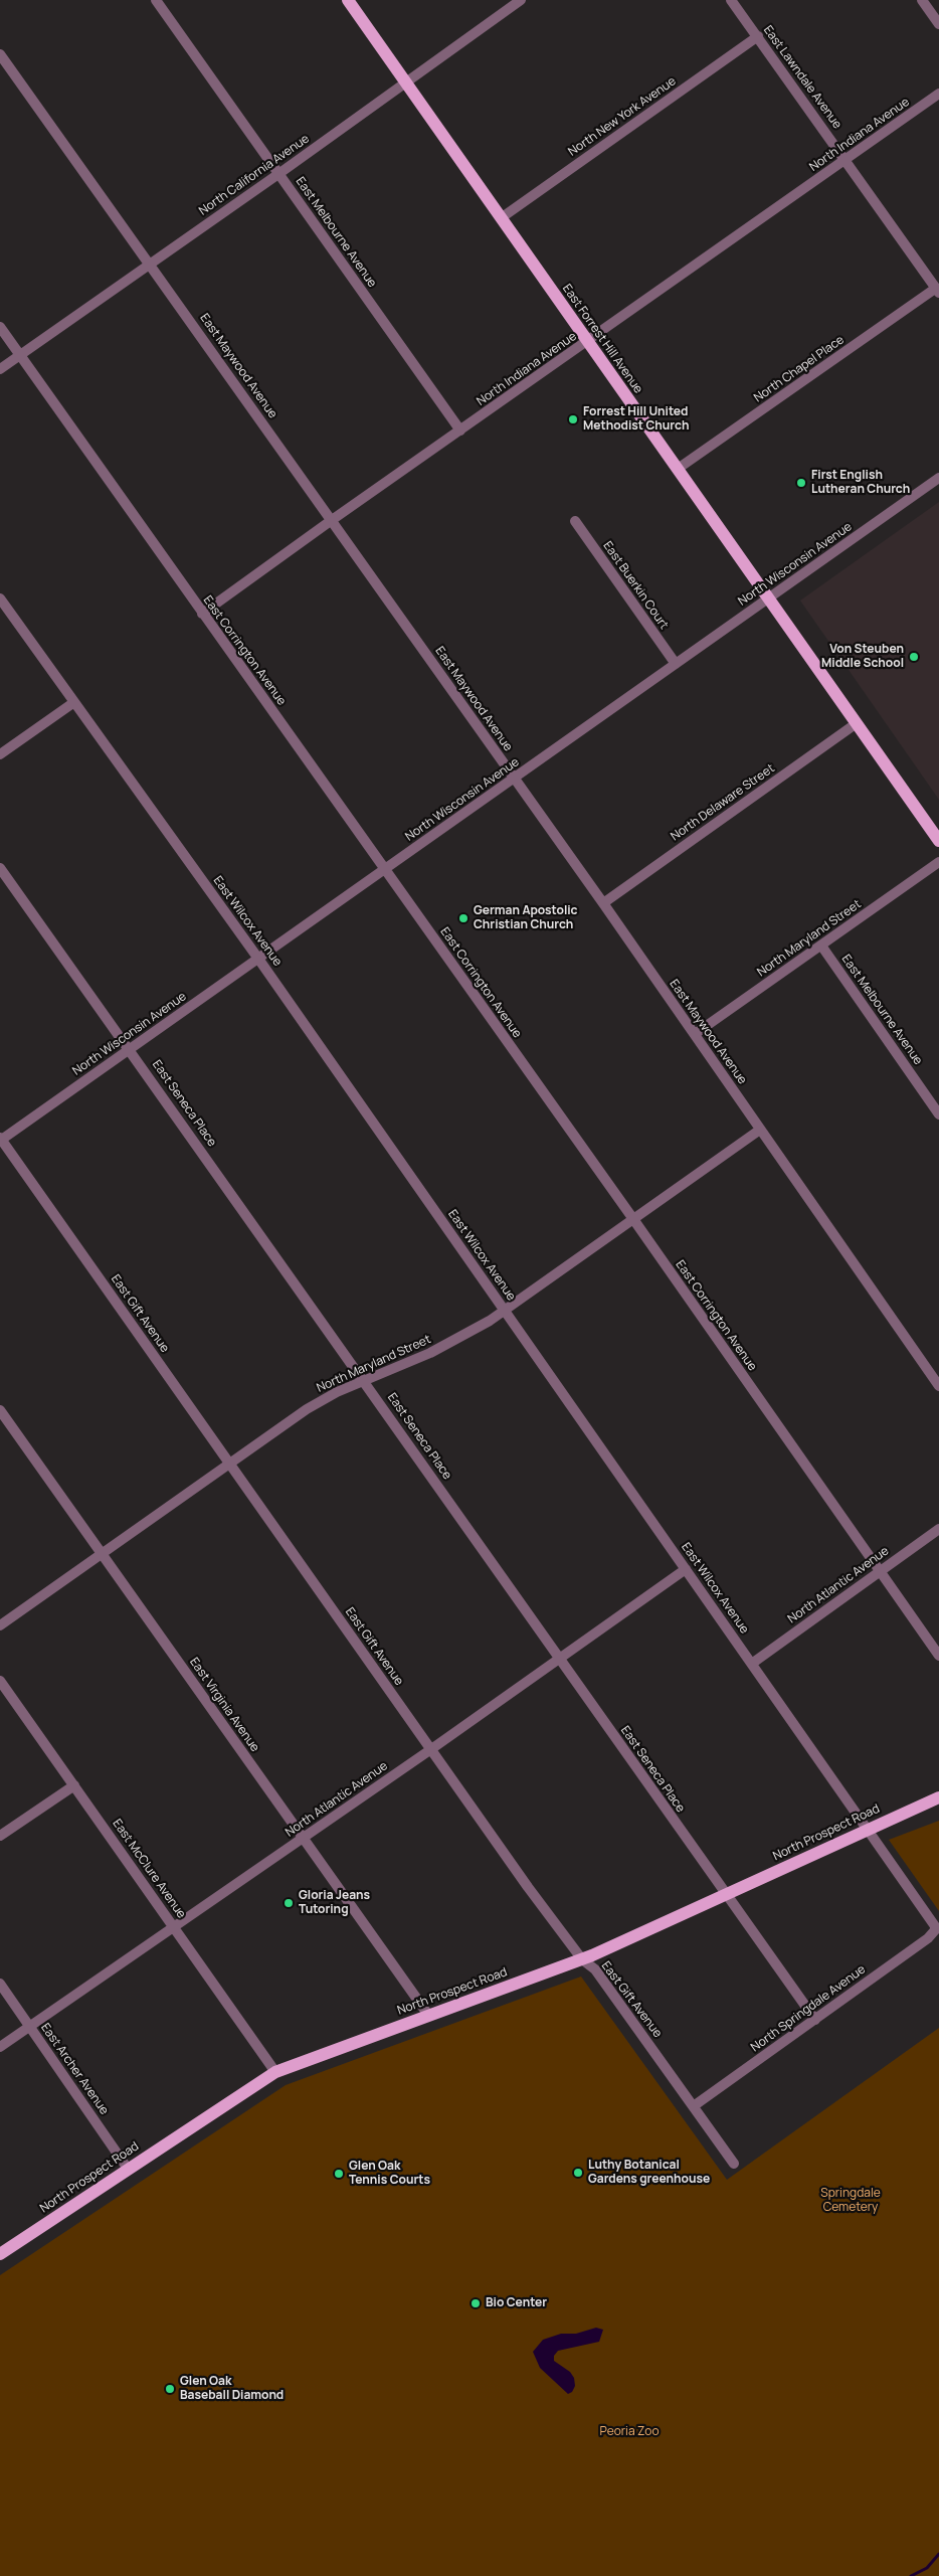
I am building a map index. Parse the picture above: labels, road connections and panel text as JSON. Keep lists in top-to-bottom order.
{
  "streets": {
    "main road": ["East Forrest Hill Avenue", "North Prospect Road"],
    "street": [
      "East Lawndale Avenue",
      "North New York Avenue",
      "North Indiana Avenue",
      "North California Avenue",
      "East Melbourne Avenue",
      "East Maywood Avenue",
      "North Chapel Place",
      "North Wisconsin Avenue",
      "East Buerkin Court",
      "East Corrington Avenue",
      "North Delaware Street",
      "East Wilcox Avenue",
      "North Maryland Street",
      "East Seneca Place",
      "East Gift Avenue",
      "North Atlantic Avenue",
      "East Virginia Avenue",
      "East McClure Avenue",
      "North Springdale Avenue",
      "East Archer Avenue"
    ]
  },
  "crossings": [
    ["East Lawndale Avenue", "North New York Avenue"],
    ["East Lawndale Avenue", "North Indiana Avenue"],
    ["East Lawndale Avenue", "North Chapel Place"],
    ["North New York Avenue", "East Forrest Hill Avenue"],
    ["North Indiana Avenue", "East Melbourne Avenue"],
    ["North Indiana Avenue", "East Forrest Hill Avenue"],
    ["North Indiana Avenue", "East Maywood Avenue"],
    ["North Indiana Avenue", "East Corrington Avenue"],
    ["North California Avenue", "East Melbourne Avenue"],
    ["North California Avenue", "East Forrest Hill Avenue"],
    ["North California Avenue", "East Maywood Avenue"],
    ["North California Avenue", "East Corrington Avenue"],
    ["East Melbourne Avenue", "North Maryland Street"],
    ["East Forrest Hill Avenue", "North Chapel Place"],
    ["East Forrest Hill Avenue", "North Wisconsin Avenue"],
    ["East Forrest Hill Avenue", "North Delaware Street"],
    ["East Maywood Avenue", "North Wisconsin Avenue"],
    ["East Maywood Avenue", "North Delaware Street"],
    ["East Maywood Avenue", "North Maryland Street"],
    ["North Wisconsin Avenue", "East Buerkin Court"],
    ["North Wisconsin Avenue", "East Corrington Avenue"],
    ["North Wisconsin Avenue", "East Wilcox Avenue"],
    ["North Wisconsin Avenue", "East Seneca Place"],
    ["North Wisconsin Avenue", "East Gift Avenue"],
    ["East Corrington Avenue", "North Maryland Street"],
    ["East Corrington Avenue", "North Atlantic Avenue"],
    ["East Wilcox Avenue", "North Maryland Street"],
    ["East Wilcox Avenue", "North Atlantic Avenue"],
    ["East Wilcox Avenue", "North Prospect Road"],
    ["East Wilcox Avenue", "North Springdale Avenue"],
    ["North Maryland Street", "East Seneca Place"],
    ["North Maryland Street", "East Gift Avenue"],
    ["North Maryland Street", "East Virginia Avenue"],
    ["East Seneca Place", "North Atlantic Avenue"],
    ["East Seneca Place", "North Prospect Road"],
    ["East Seneca Place", "North Springdale Avenue"],
    ["East Gift Avenue", "North Atlantic Avenue"],
    ["East Gift Avenue", "North Prospect Road"],
    ["East Gift Avenue", "North Springdale Avenue"],
    ["North Atlantic Avenue", "East Virginia Avenue"],
    ["North Atlantic Avenue", "East McClure Avenue"],
    ["North Atlantic Avenue", "East Archer Avenue"],
    ["East Virginia Avenue", "North Prospect Road"],
    ["North Prospect Road", "East McClure Avenue"],
    ["North Prospect Road", "East Archer Avenue"]
  ],
  "parks": ["Springdale Cemetery", "Peoria Zoo"],
  "places": [
    "Forrest Hill United Methodist Church",
    "First English Lutheran Church",
    "Von Steuben Middle School",
    "German Apostolic Christian Church",
    "Gloria Jeans Tutoring",
    "Luthy Botanical Gardens greenhouse",
    "Glen Oak Tennis Courts",
    "Bio Center",
    "Glen Oak Baseball Diamond"
  ]
}
